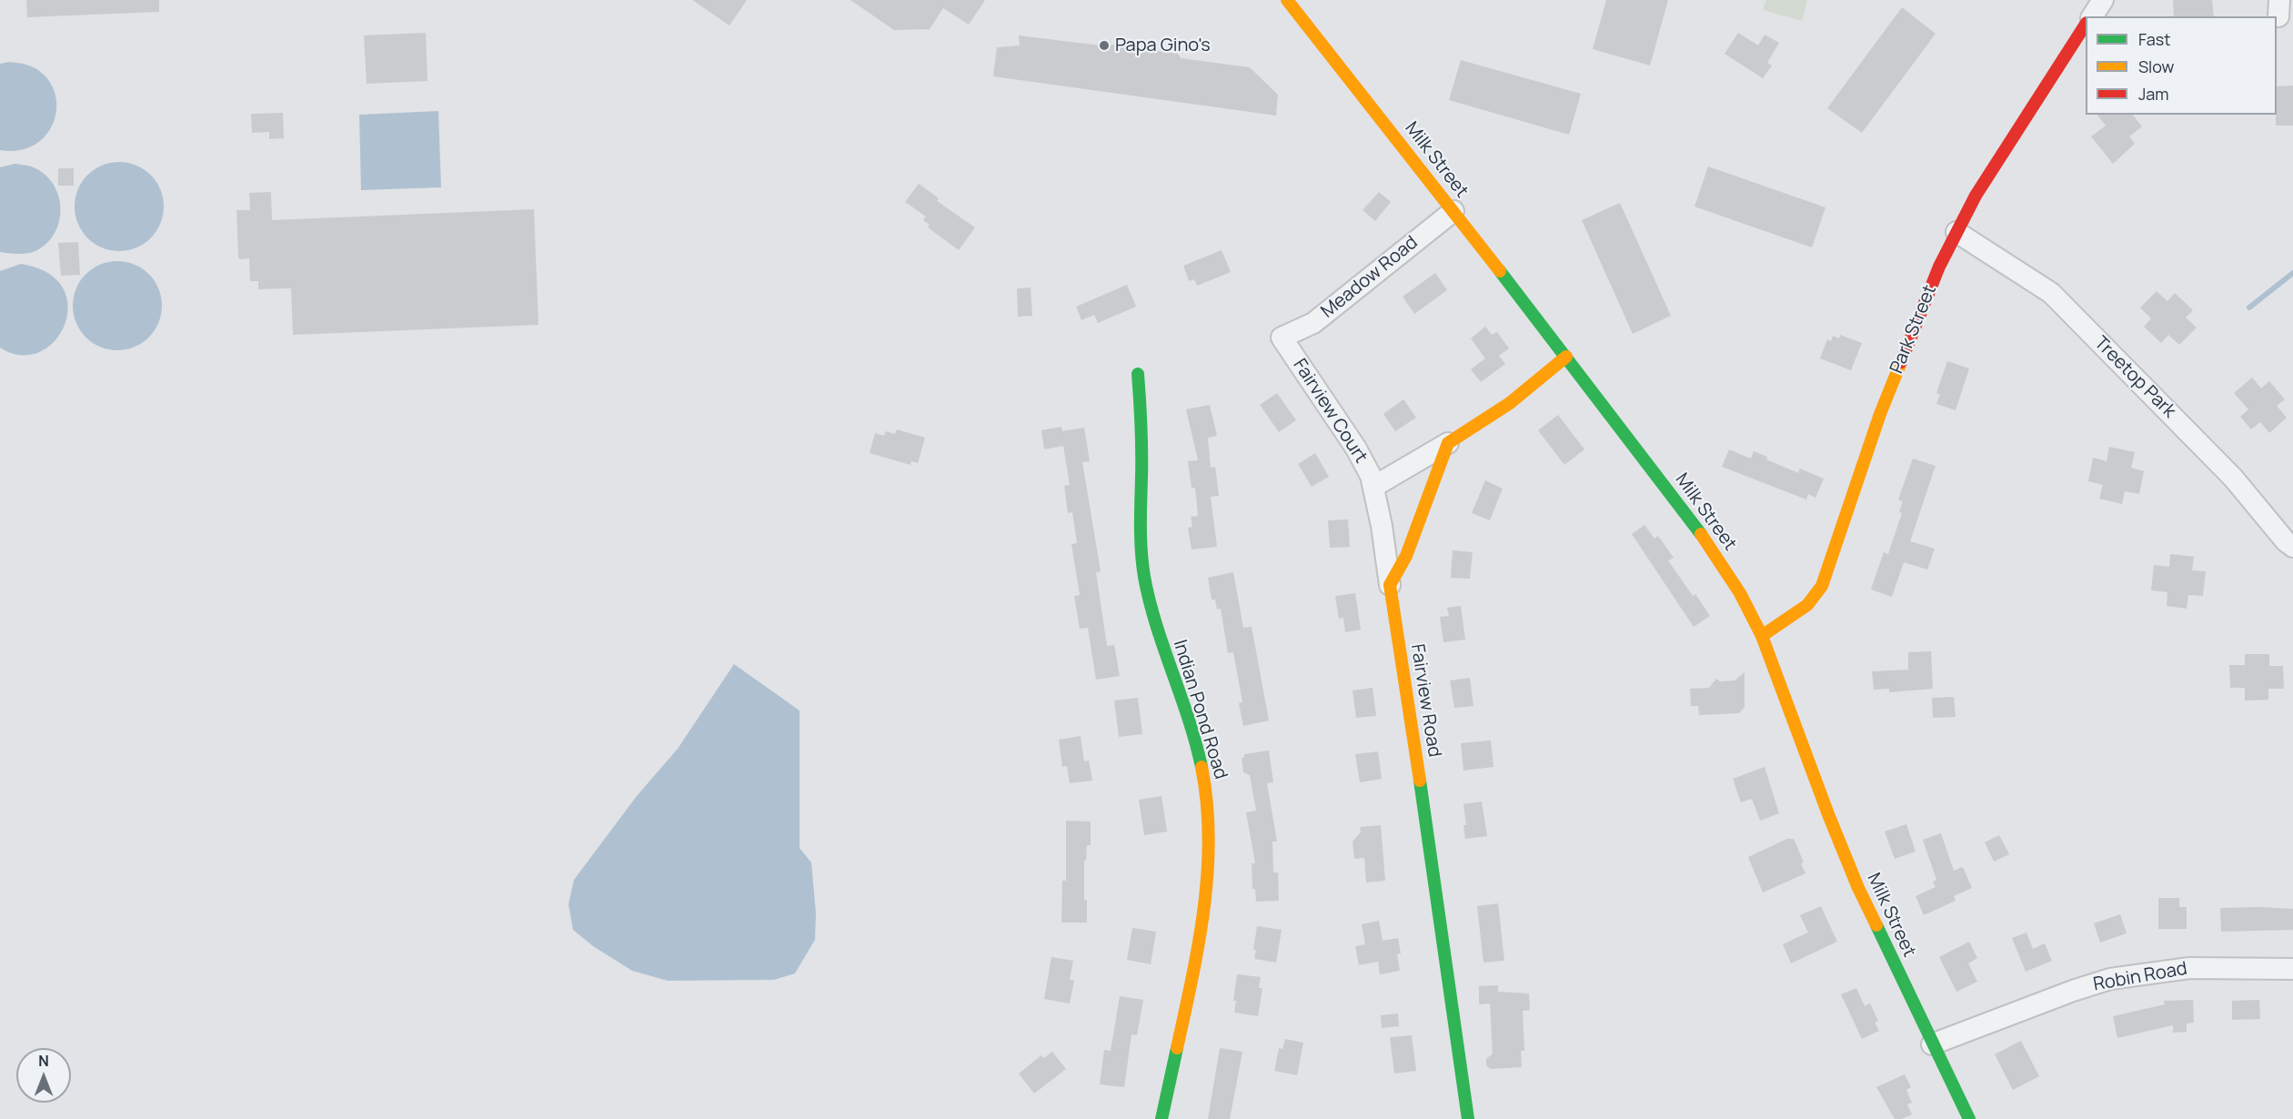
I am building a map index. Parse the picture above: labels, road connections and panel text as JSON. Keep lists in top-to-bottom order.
{
  "streets": {
    "street": [
      "Milk Street",
      "Meadow Road",
      "Park Street",
      "Treetop Park",
      "Fairview Court",
      "Fairview Road",
      "Indian Pond Road",
      "Robin Road"
    ]
  },
  "crossings": [
    ["Milk Street", "Meadow Road"],
    ["Milk Street", "Park Street"],
    ["Milk Street", "Robin Road"],
    ["Meadow Road", "Fairview Court"],
    ["Park Street", "Treetop Park"],
    ["Fairview Court", "Fairview Road"]
  ],
  "places": ["Papa Gino's"],
  "legend": ["Fast", "Slow", "Jam"],
  "north": "top"
}
